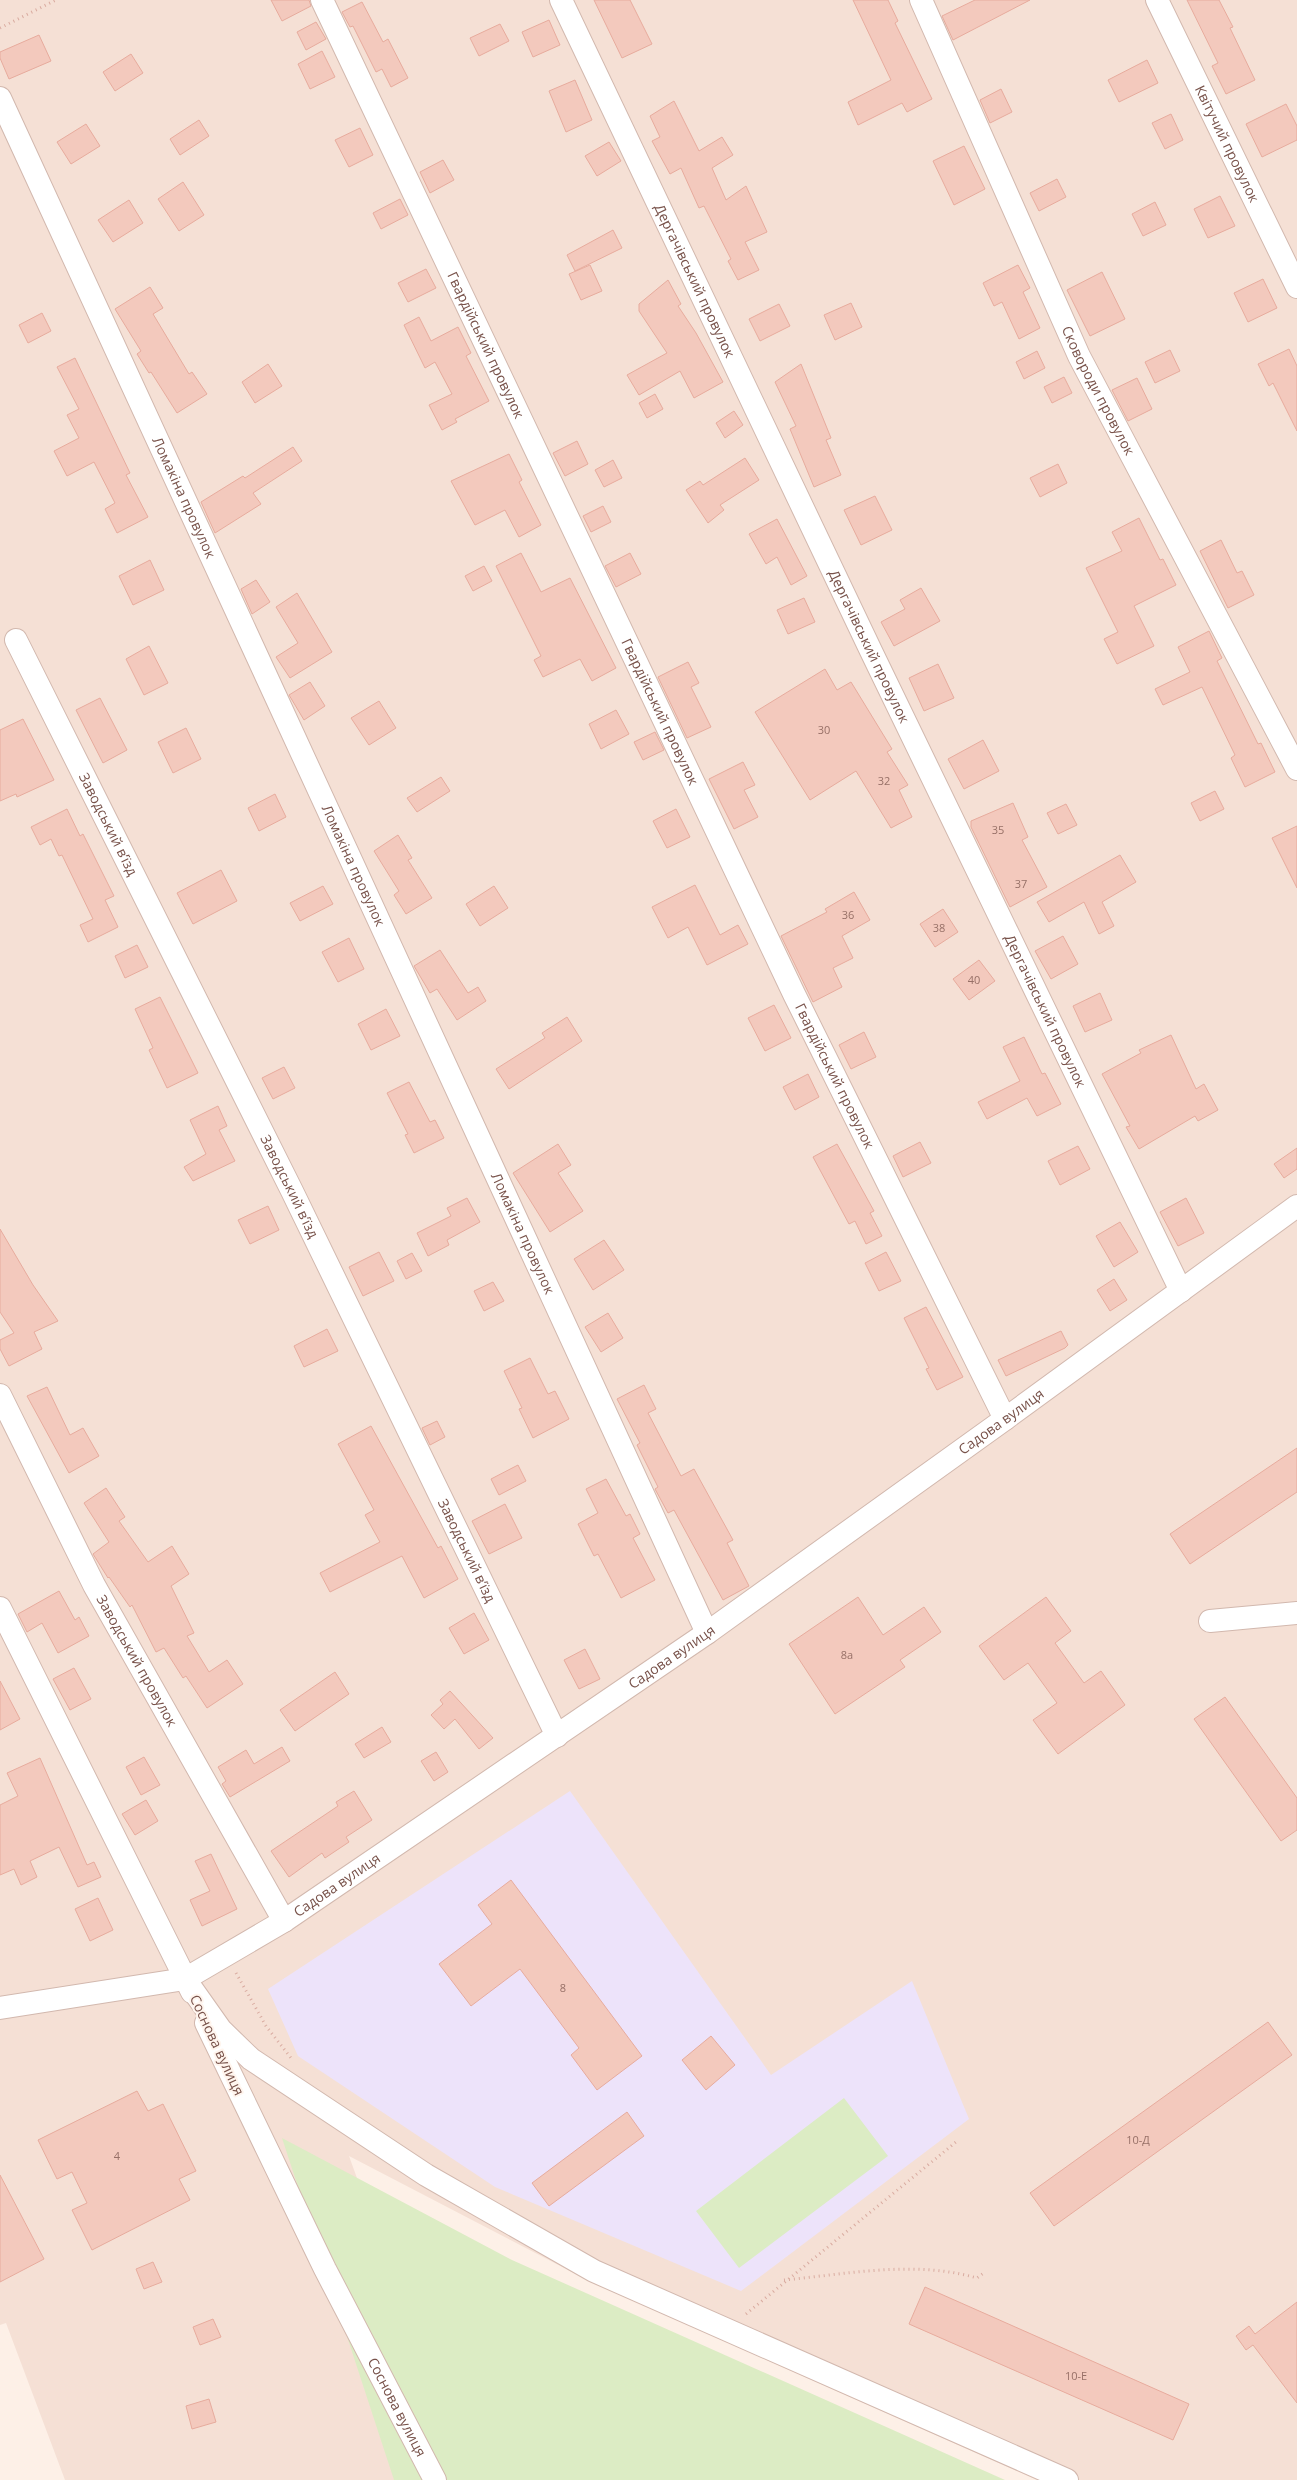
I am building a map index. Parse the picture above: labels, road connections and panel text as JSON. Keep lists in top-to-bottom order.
{
  "streets": {
    "street": [
      "Квітучий провулок",
      "Дергачівський провулок",
      "Гвардійський провулок",
      "Сковороди провулок",
      "Ломакіна провулок",
      "Заводський в’їзд",
      "Садова вулиця",
      "Заводський провулок",
      "Соснова вулиця"
    ]
  },
  "crossings": [
    ["Дергачівський провулок", "Садова вулиця"],
    ["Гвардійський провулок", "Садова вулиця"],
    ["Ломакіна провулок", "Садова вулиця"],
    ["Заводський в’їзд", "Садова вулиця"],
    ["Садова вулиця", "Заводський провулок"],
    ["Садова вулиця", "Соснова вулиця"]
  ],
  "house_numbers": [
    "30",
    "32",
    "35",
    "37",
    "36",
    "38",
    "40",
    "8а",
    "8",
    "10-Д",
    "4",
    "10-Е"
  ]
}
